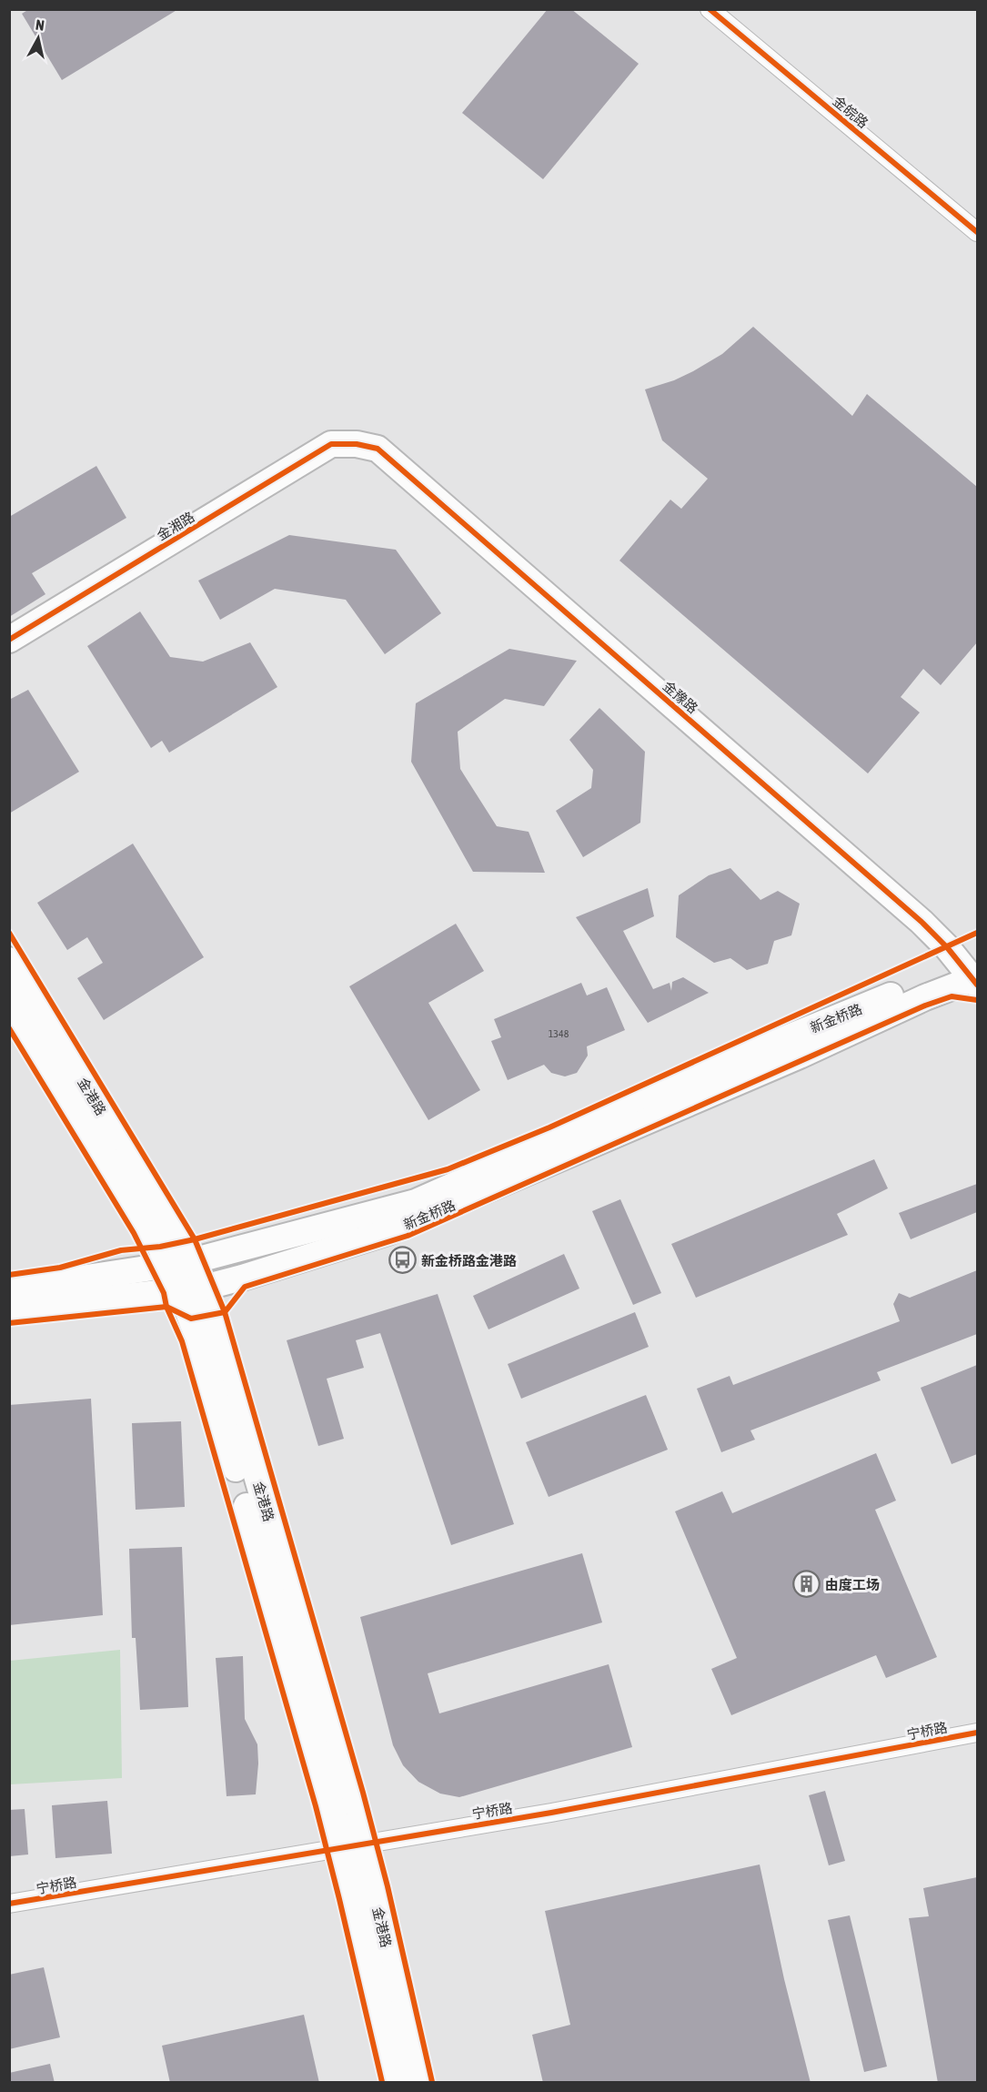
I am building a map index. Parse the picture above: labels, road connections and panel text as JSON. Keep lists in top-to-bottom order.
{
  "streets": {
    "street": [
      "金皖路",
      "金湘路",
      "金豫路",
      "新金桥路",
      "金港路",
      "宁桥路"
    ]
  },
  "crossings": [
    ["金湘路", "金豫路"],
    ["金豫路", "新金桥路"],
    ["新金桥路", "金港路"],
    ["金港路", "宁桥路"]
  ],
  "places": {
    "bus stop": ["新金桥路金港路"],
    "building": ["由度工场"]
  },
  "house_numbers": ["1348"],
  "north": "top"
}
